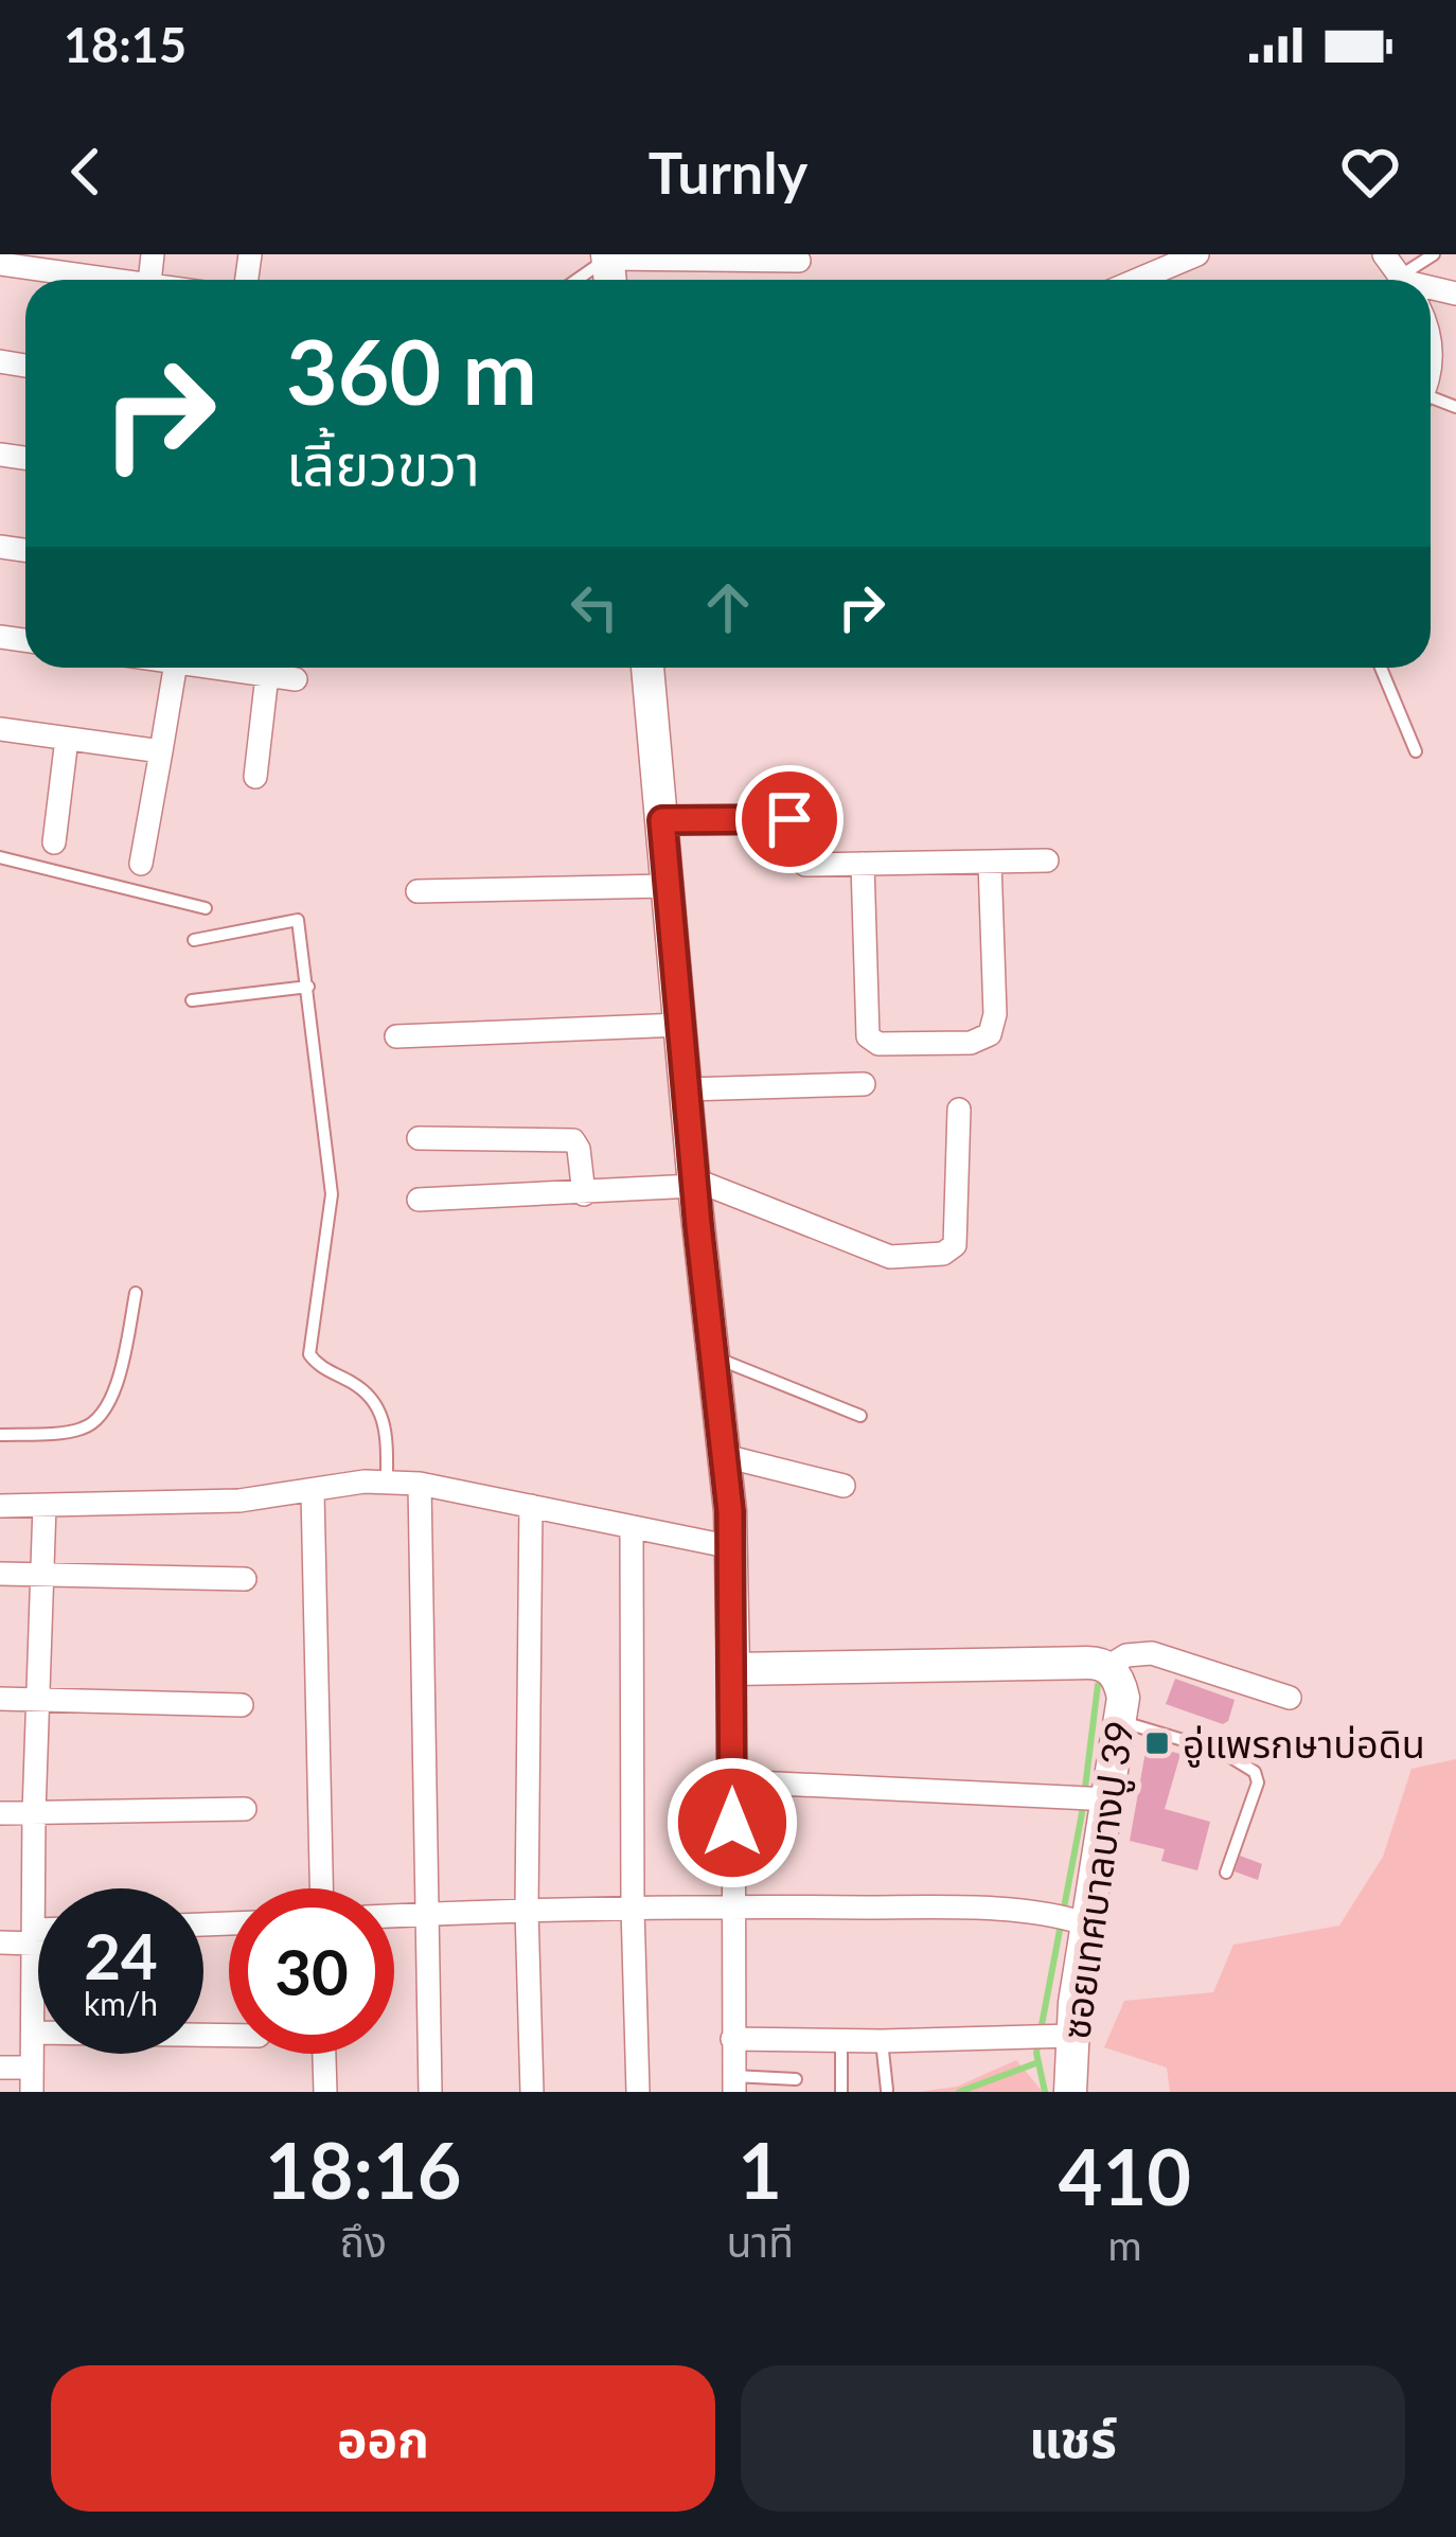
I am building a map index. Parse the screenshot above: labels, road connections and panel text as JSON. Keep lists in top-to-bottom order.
{
  "streets": {
    "street": ["ซอยเทศบาลบางปู 39"]
  },
  "places": {
    "transit": ["อู่แพรกษาบ่อดิน"]
  },
  "page": {
    "status": "18:15",
    "header": "Turnly",
    "turn": ["360 m", "เลี้ยวขวา"],
    "speed": "24 km/h",
    "limit": "30",
    "eta": [
      "18:16",
      "ถึง",
      "1",
      "นาที",
      "410",
      "m"
    ],
    "buttons": ["ออก", "แชร์"]
  }
}
